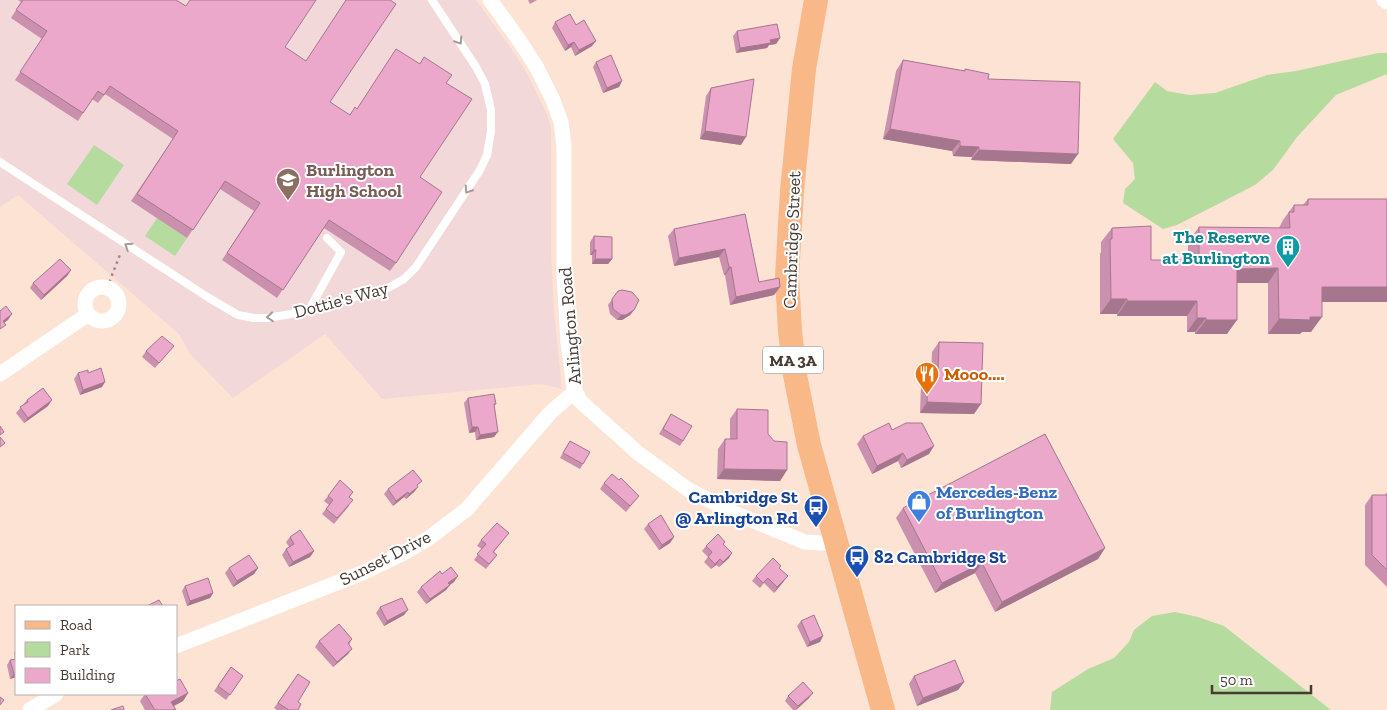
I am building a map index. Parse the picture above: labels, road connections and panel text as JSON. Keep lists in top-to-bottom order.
{
  "streets": {
    "main road": ["Cambridge Street", "MA 3A"],
    "street": ["Arlington Road", "Sunset Drive"],
    "lane": ["Dottie's Way"]
  },
  "crossings": [
    ["Cambridge Street", "Arlington Road"],
    ["Arlington Road", "Sunset Drive"]
  ],
  "places": {
    "school or university": ["Burlington High School"],
    "building": ["The Reserve at Burlington"],
    "restaurant": ["Mooo...."],
    "shop": ["Mercedes-Benz of Burlington"],
    "bus stop": ["Cambridge St @ Arlington Rd", "82 Cambridge St"]
  },
  "legend": ["Road", "Park", "Building"],
  "scale_bar": "50 m"
}
